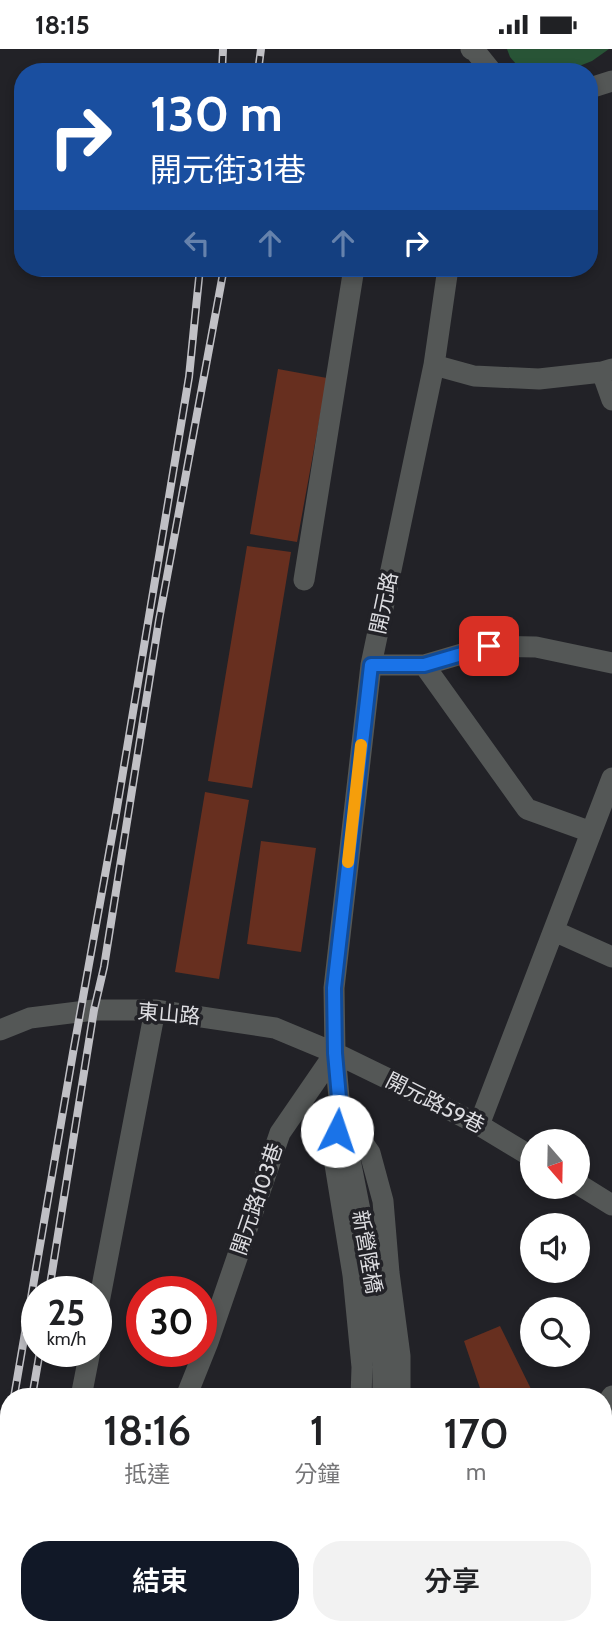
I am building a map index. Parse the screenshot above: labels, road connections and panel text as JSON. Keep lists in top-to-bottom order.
{
  "streets": {
    "street": [
      "開元路",
      "東山路",
      "開元路59巷",
      "開元路103巷",
      "新營陸橋"
    ]
  },
  "crossings": [
    ["開元路", "東山路"],
    ["開元路", "開元路59巷"],
    ["開元路", "開元路103巷"],
    ["開元路", "新營陸橋"],
    ["東山路", "開元路59巷"],
    ["東山路", "開元路103巷"],
    ["開元路59巷", "開元路103巷"]
  ],
  "north": "bottom",
  "page": {
    "status": "18:15",
    "turn": ["130 m", "開元街31巷"],
    "speed": "25 km/h",
    "limit": "30",
    "eta": [
      "18:16",
      "抵達",
      "1",
      "分鐘",
      "170",
      "m"
    ],
    "buttons": ["結束", "分享"]
  }
}
